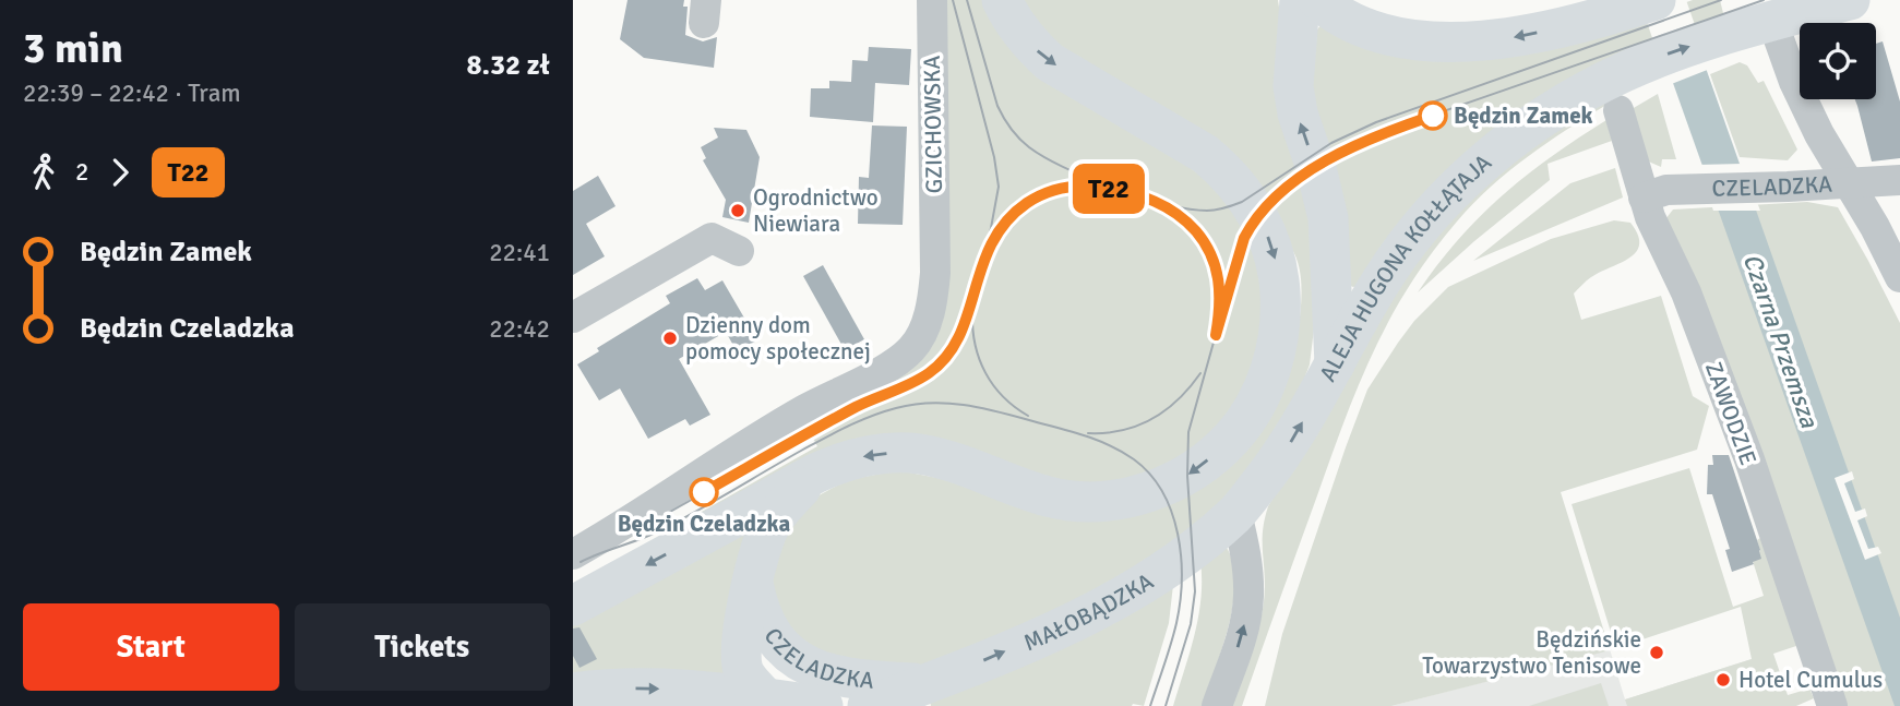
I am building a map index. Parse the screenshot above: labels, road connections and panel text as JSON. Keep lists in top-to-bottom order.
{
  "streets": {
    "main road": ["CZELADZKA", "ALEJA HUGONA KOŁŁĄTAJA", "MAŁOBĄDZKA"],
    "street": ["GZICHOWSKA", "ZAWODZIE"]
  },
  "crossings": [
    ["CZELADZKA", "ZAWODZIE"],
    ["CZELADZKA", "MAŁOBĄDZKA"],
    ["ALEJA HUGONA KOŁŁĄTAJA", "ZAWODZIE"],
    ["ALEJA HUGONA KOŁŁĄTAJA", "MAŁOBĄDZKA"]
  ],
  "one_way": ["ALEJA HUGONA KOŁŁĄTAJA", "MAŁOBĄDZKA"],
  "water": ["Czarna Przemsza"],
  "places": [
    "Będzin Zamek",
    "Ogrodnictwo Niewiara",
    "Dzienny dom pomocy społecznej",
    "Będzin Czeladzka",
    "Będzińskie Towarzystwo Tenisowe",
    "Hotel Cumulus"
  ],
  "lines": ["tram line T22"],
  "page": {
    "heading": ["3 min", "22:39 – 22:42 · Tram", "8.32 zł"],
    "on_map": "T22",
    "legs": ["2", "T22"],
    "list": [
      {
        "name": "Będzin Zamek",
        "value": "22:41"
      },
      {
        "name": "Będzin Czeladzka",
        "value": "22:42"
      }
    ],
    "buttons": ["Start", "Tickets"]
  }
}
